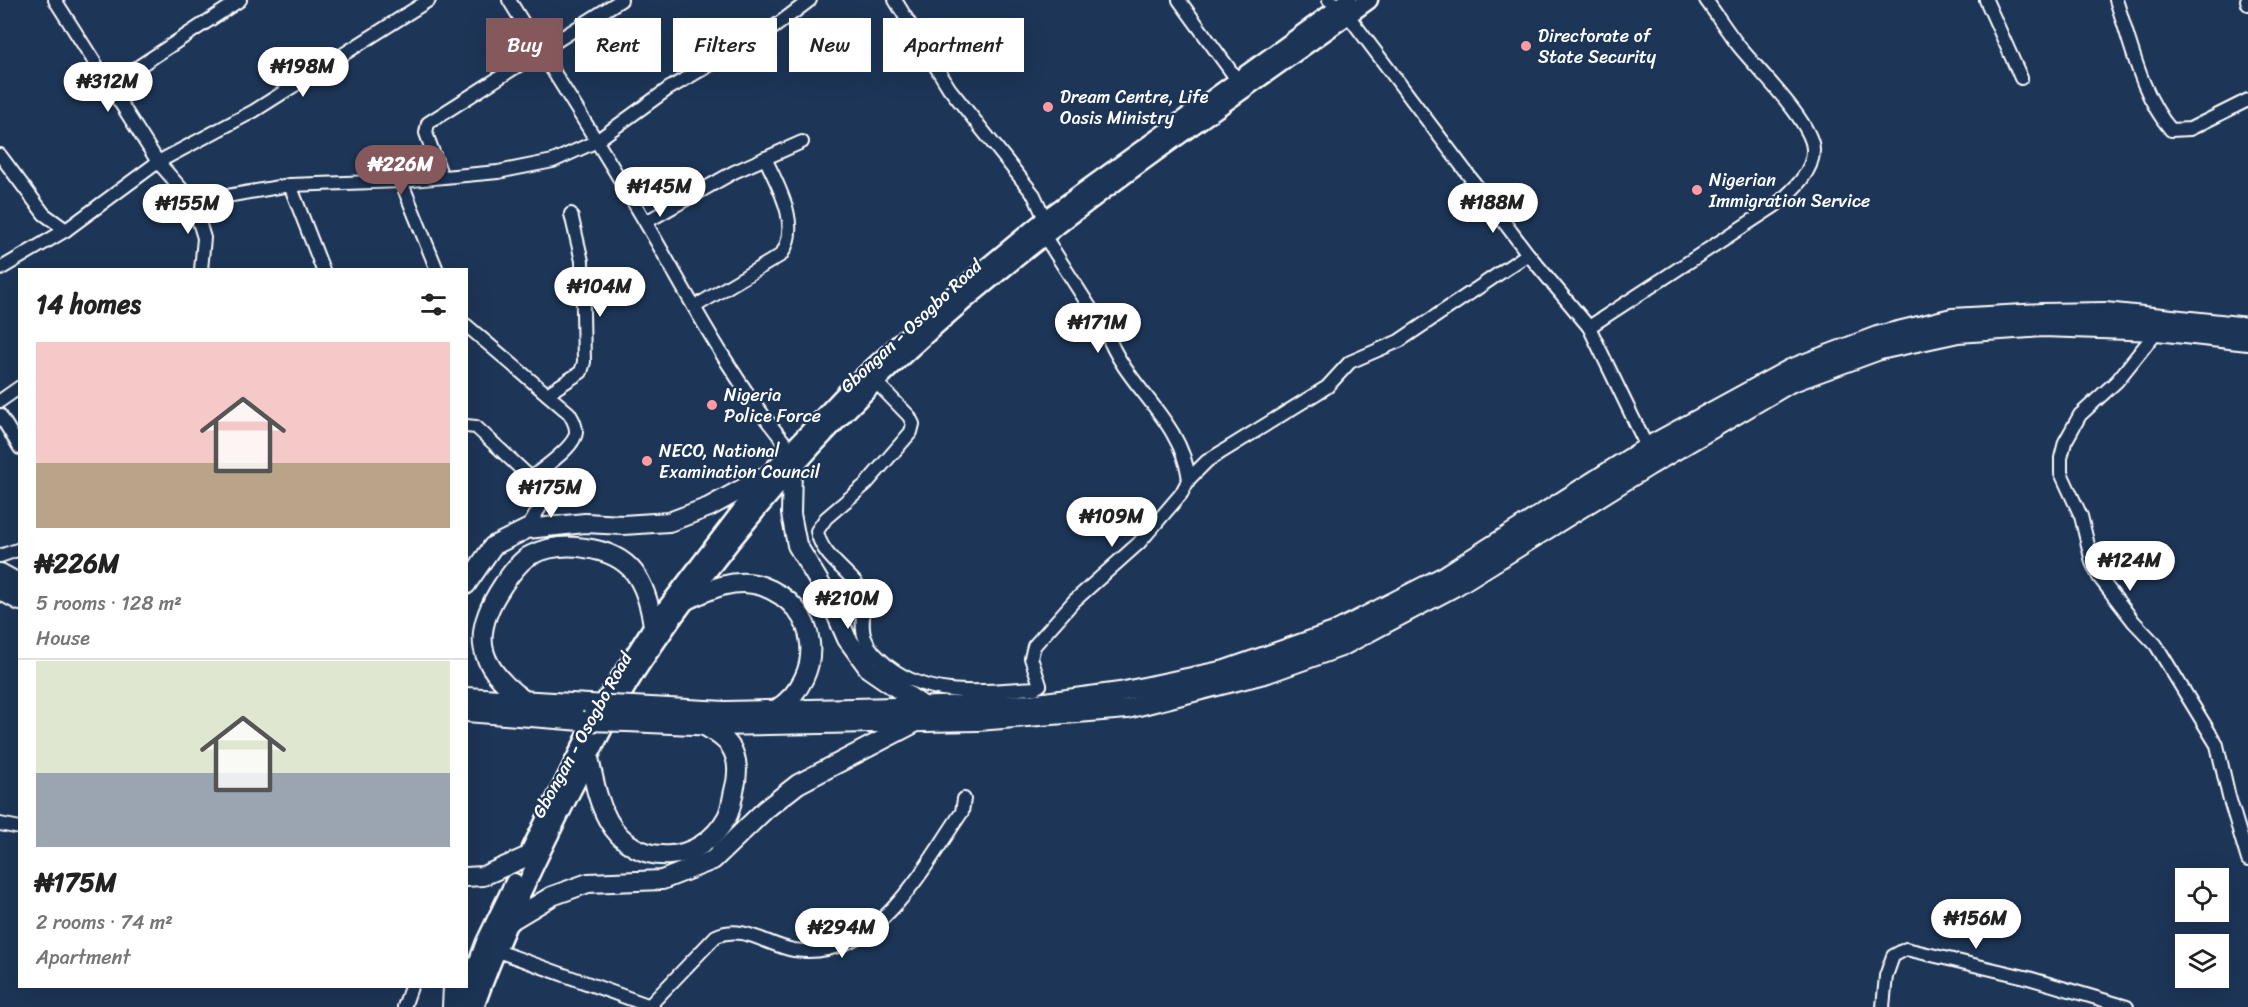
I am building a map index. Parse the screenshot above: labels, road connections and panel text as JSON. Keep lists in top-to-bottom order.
{
  "streets": {
    "main road": ["Gbongan - Osogbo Road"]
  },
  "places": [
    "Directorate of State Security",
    "Dream Centre, Life Oasis Ministry",
    "Nigerian Immigration Service",
    "Nigeria Police Force",
    "NECO, National Examination Council"
  ],
  "page": {
    "chip": [
      "Buy",
      "Rent",
      "Filters",
      "New",
      "Apartment"
    ],
    "price": [
      "₦198M",
      "₦312M",
      "₦226M",
      "₦145M",
      "₦188M",
      "₦155M",
      "₦104M",
      "₦171M",
      "₦175M",
      "₦109M",
      "₦124M",
      "₦210M",
      "₦156M",
      "₦294M"
    ],
    "heading": "14 homes",
    "list": [
      {
        "name": "₦226M",
        "note": "5 rooms · 128 m² · House"
      },
      {
        "name": "₦175M",
        "note": "2 rooms · 74 m² · Apartment"
      }
    ]
  }
}
